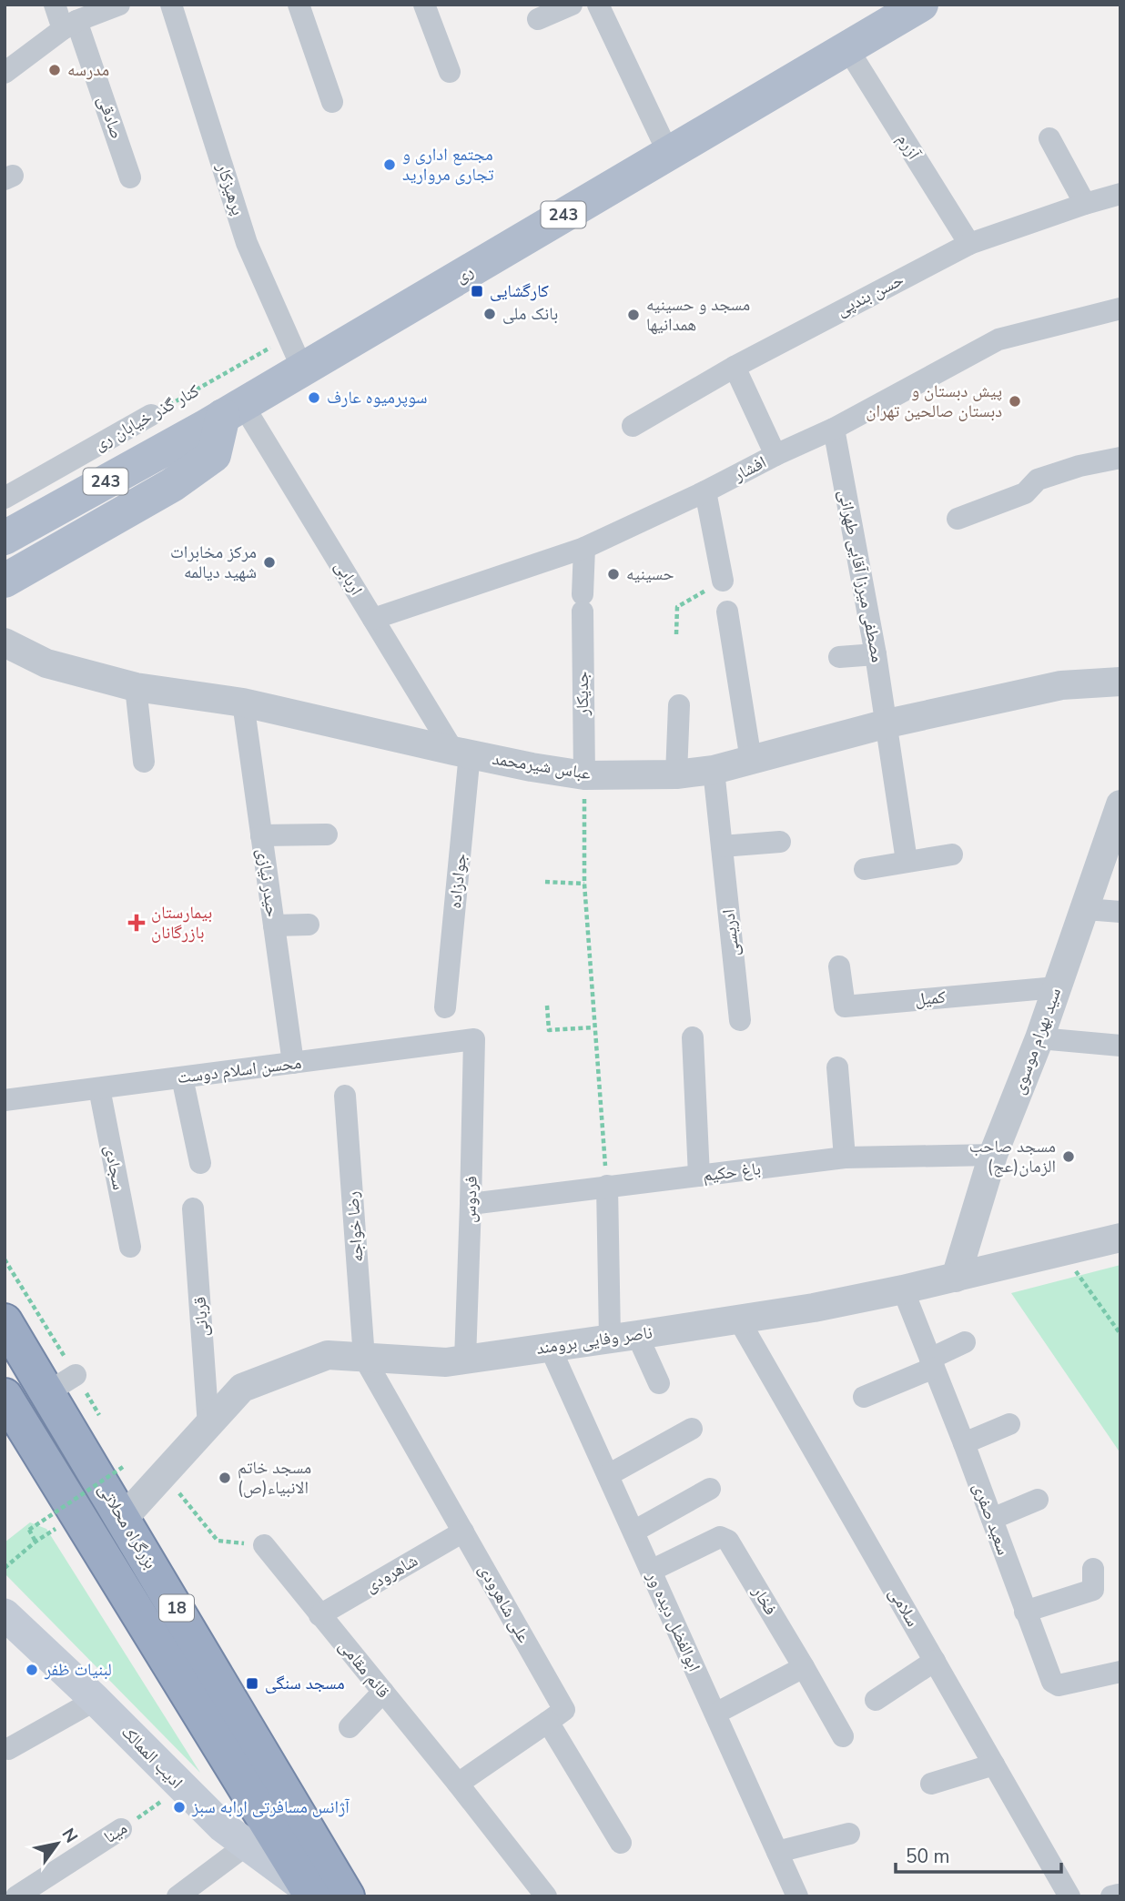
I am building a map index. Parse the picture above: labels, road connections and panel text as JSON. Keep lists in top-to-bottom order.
{
  "streets": {
    "highway": ["بزرگراه محلاتی", "18"],
    "main road": ["243", "ری", "ادیب الممالک"],
    "street": [
      "صادقی",
      "آزرم",
      "پرهیزکار",
      "حسن بندپی",
      "کنار گذر خیابان ری",
      "افشار",
      "مصطفی میرزا آقایی طهرانی",
      "اربابی",
      "جدیکار",
      "عباس شیرمحمد",
      "جوادزاده",
      "حیدر نیازی",
      "ادریسی",
      "کمیل",
      "سید بهرام موسوی",
      "محسن اسلام دوست",
      "سجادی",
      "باغ حکیم",
      "فردوس",
      "رضا خواجه",
      "قربانی",
      "ناصر وفایی برومند",
      "سعید صفری",
      "شاهرودی",
      "فخار",
      "علی شاهرودی",
      "سلامی",
      "ابوالفضل دیده ور",
      "قائم مقامی",
      "مینا"
    ]
  },
  "crossings": [
    ["آزرم", "ری"],
    ["آزرم", "حسن بندپی"],
    ["پرهیزکار", "ری"],
    ["پرهیزکار", "کنار گذر خیابان ری"],
    ["ری", "اربابی"],
    ["افشار", "مصطفی میرزا آقایی طهرانی"],
    ["افشار", "اربابی"],
    ["افشار", "جدیکار"],
    ["مصطفی میرزا آقایی طهرانی", "عباس شیرمحمد"],
    ["اربابی", "عباس شیرمحمد"],
    ["اربابی", "جوادزاده"],
    ["جدیکار", "عباس شیرمحمد"],
    ["عباس شیرمحمد", "جوادزاده"],
    ["عباس شیرمحمد", "حیدر نیازی"],
    ["عباس شیرمحمد", "ادریسی"],
    ["حیدر نیازی", "محسن اسلام دوست"],
    ["کمیل", "سید بهرام موسوی"],
    ["سید بهرام موسوی", "باغ حکیم"],
    ["سید بهرام موسوی", "ناصر وفایی برومند"],
    ["محسن اسلام دوست", "سجادی"],
    ["محسن اسلام دوست", "فردوس"],
    ["باغ حکیم", "فردوس"],
    ["فردوس", "ناصر وفایی برومند"],
    ["رضا خواجه", "ناصر وفایی برومند"],
    ["رضا خواجه", "علی شاهرودی"],
    ["قربانی", "ناصر وفایی برومند"],
    ["ناصر وفایی برومند", "سعید صفری"],
    ["ناصر وفایی برومند", "بزرگراه محلاتی"],
    ["ناصر وفایی برومند", "علی شاهرودی"],
    ["ناصر وفایی برومند", "سلامی"],
    ["ناصر وفایی برومند", "ابوالفضل دیده ور"],
    ["بزرگراه محلاتی", "ادیب الممالک"],
    ["شاهرودی", "علی شاهرودی"],
    ["شاهرودی", "قائم مقامی"],
    ["فخار", "ابوالفضل دیده ور"],
    ["ادیب الممالک", "مینا"]
  ],
  "places": {
    "other": [
      "مدرسه",
      "مجتمع اداری و تجاری مروارید",
      "بانک ملی",
      "مسجد و حسینیه همدانیها",
      "سوپرمیوه عارف",
      "پیش دبستان و دبستان صالحین تهران",
      "مرکز مخابرات شهید دیالمه",
      "حسینیه",
      "مسجد صاحب الزمان(عج)",
      "مسجد خاتم الانبیاء(ص)",
      "لبنیات ظفر",
      "آژانس مسافرتی ارابه سبز"
    ],
    "transit": ["کارگشایی", "مسجد سنگی"],
    "health": ["بیمارستان بازرگانان"]
  },
  "scale_bar": "50 m",
  "north": "top right"
}
